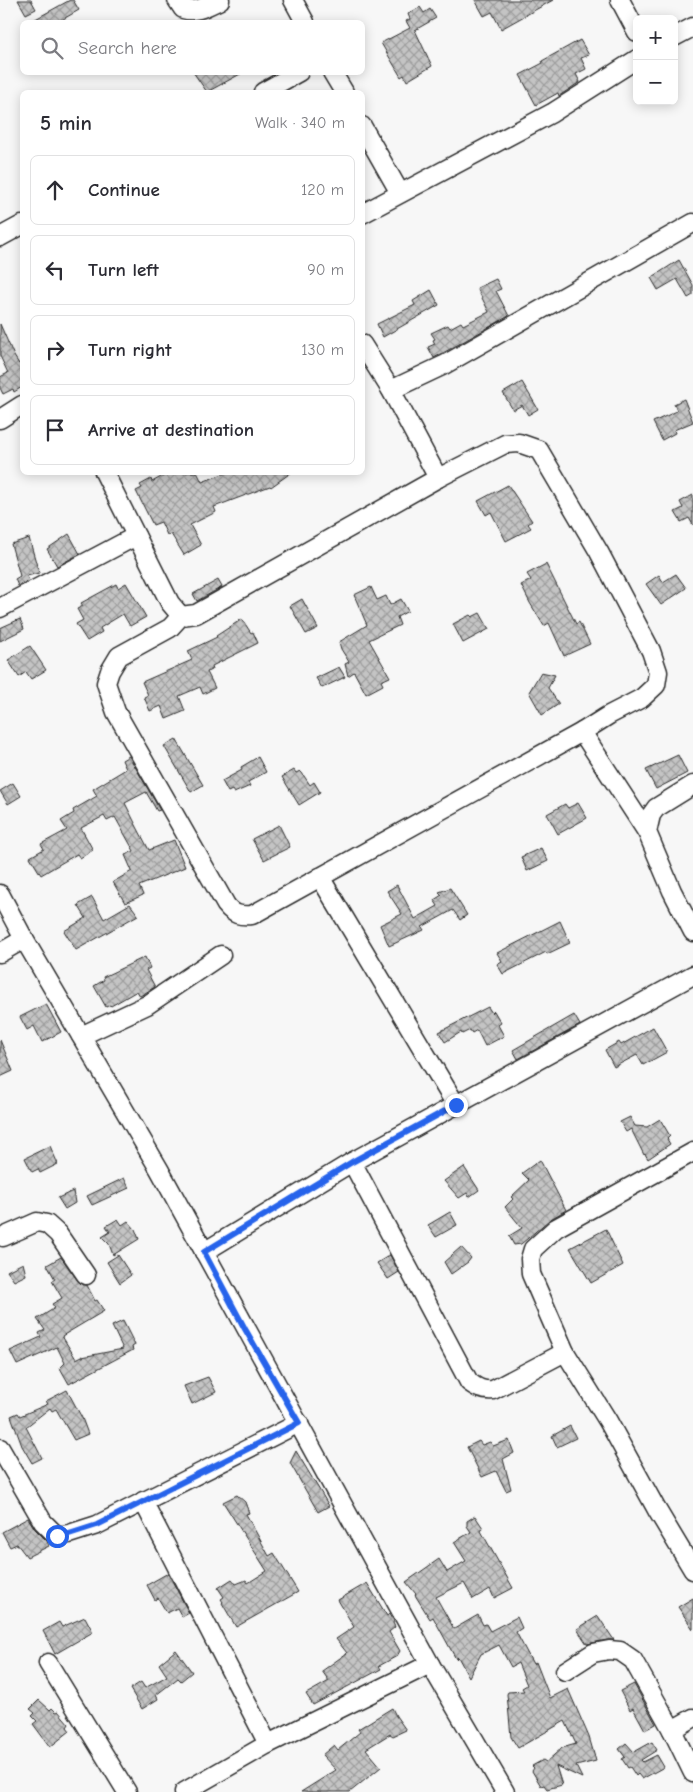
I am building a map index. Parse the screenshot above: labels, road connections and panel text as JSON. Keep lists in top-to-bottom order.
{
  "page": {
    "map_buttons": ["+", "−"],
    "search": "Search here",
    "heading": ["5 min", "Walk · 340 m"],
    "list": [
      ["Continue", "120 m"],
      ["Turn left", "90 m"],
      ["Turn right", "130 m"],
      "Arrive at destination"
    ]
  }
}
